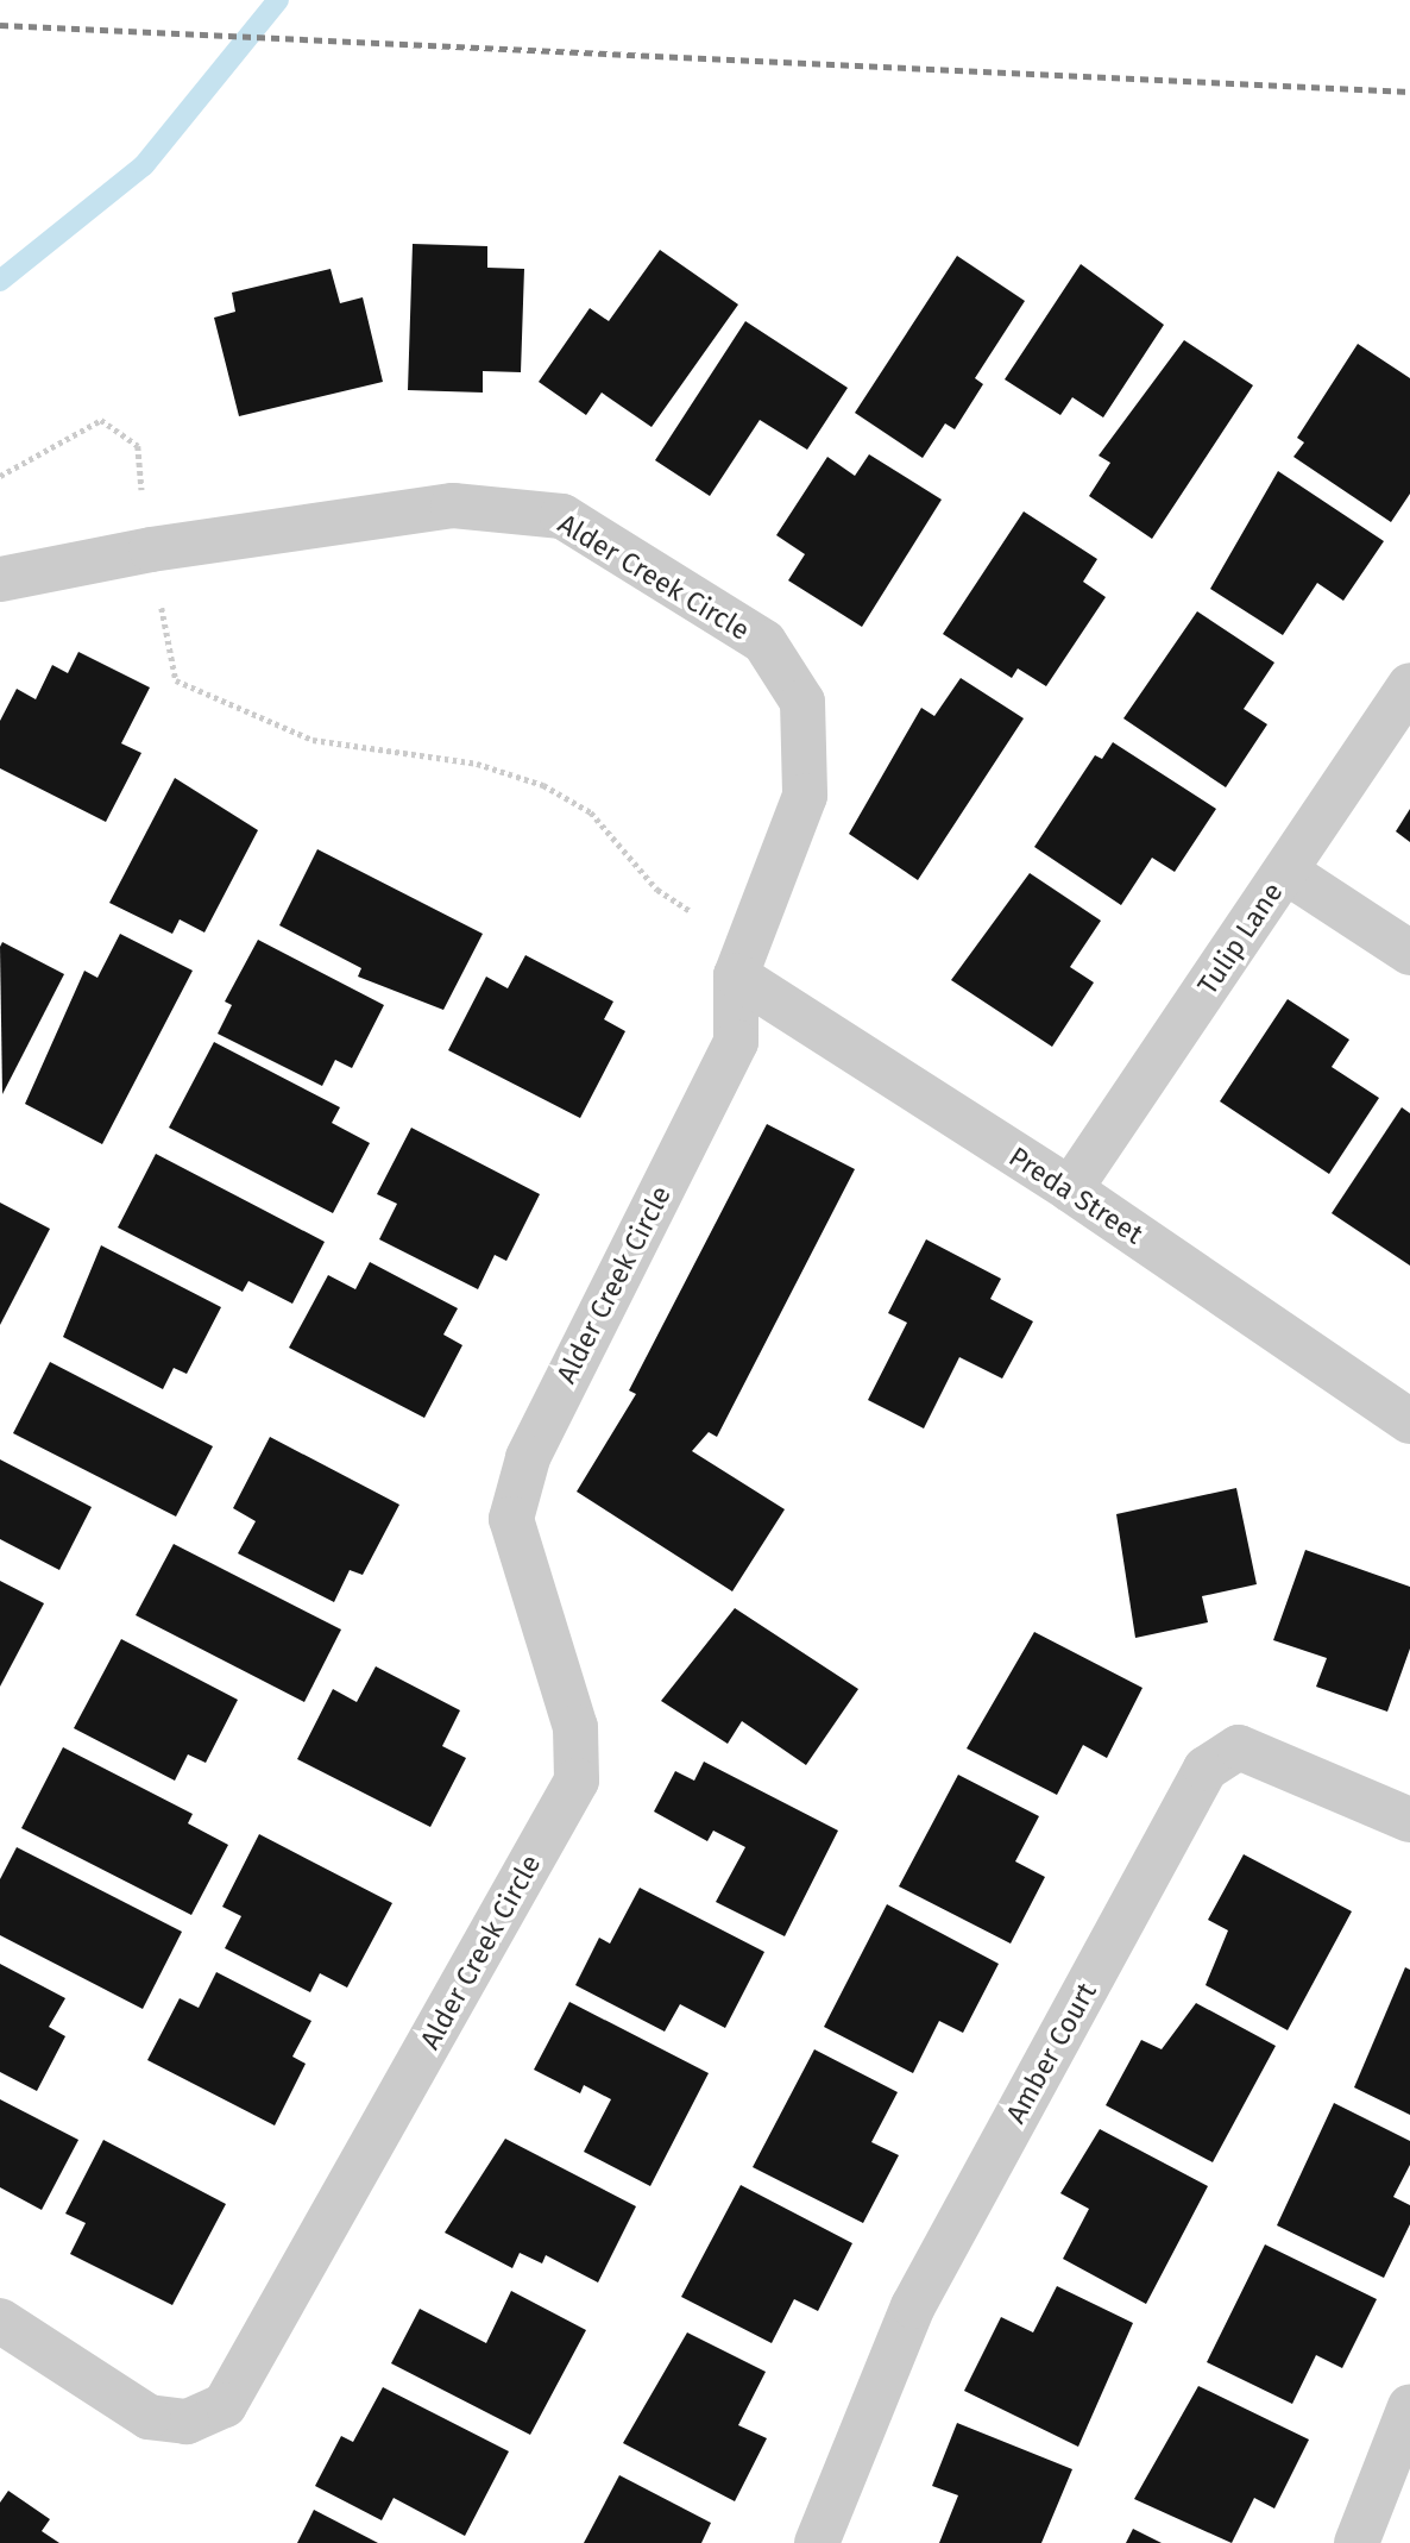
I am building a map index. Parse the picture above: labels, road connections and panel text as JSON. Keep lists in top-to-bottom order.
{
  "streets": {
    "street": [
      "Alder Creek Circle",
      "Tulip Lane",
      "Preda Street",
      "Amber Court"
    ]
  },
  "crossings": [
    ["Alder Creek Circle", "Preda Street"],
    ["Tulip Lane", "Preda Street"]
  ]
}
